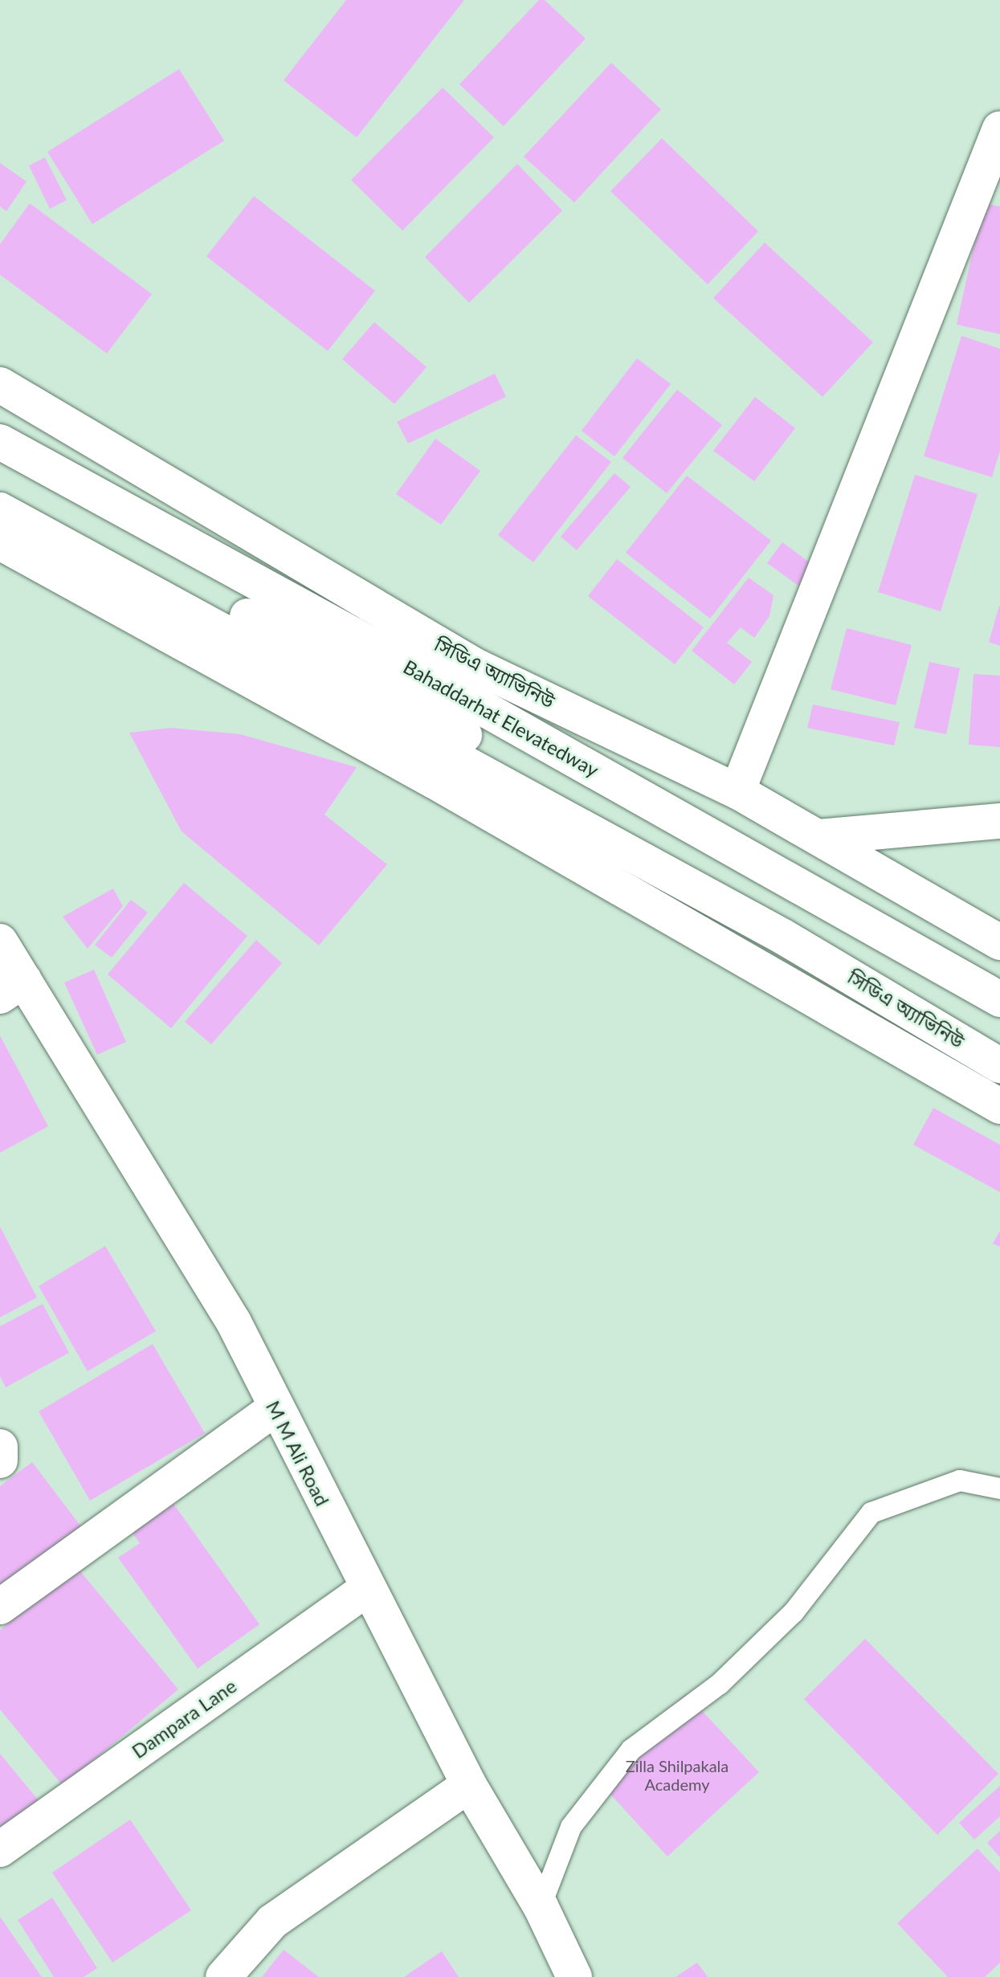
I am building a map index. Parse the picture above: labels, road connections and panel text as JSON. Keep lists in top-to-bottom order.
{
  "streets": {
    "main road": [
      "সিডিএ অ্যাভিনিউ",
      "Bahaddarhat Elevatedway",
      "M M Ali Road",
      "Dampara Lane"
    ]
  },
  "crossings": [
    ["M M Ali Road", "Dampara Lane"]
  ],
  "house_numbers": ["Zilla Shilpakala Academy"]
}
